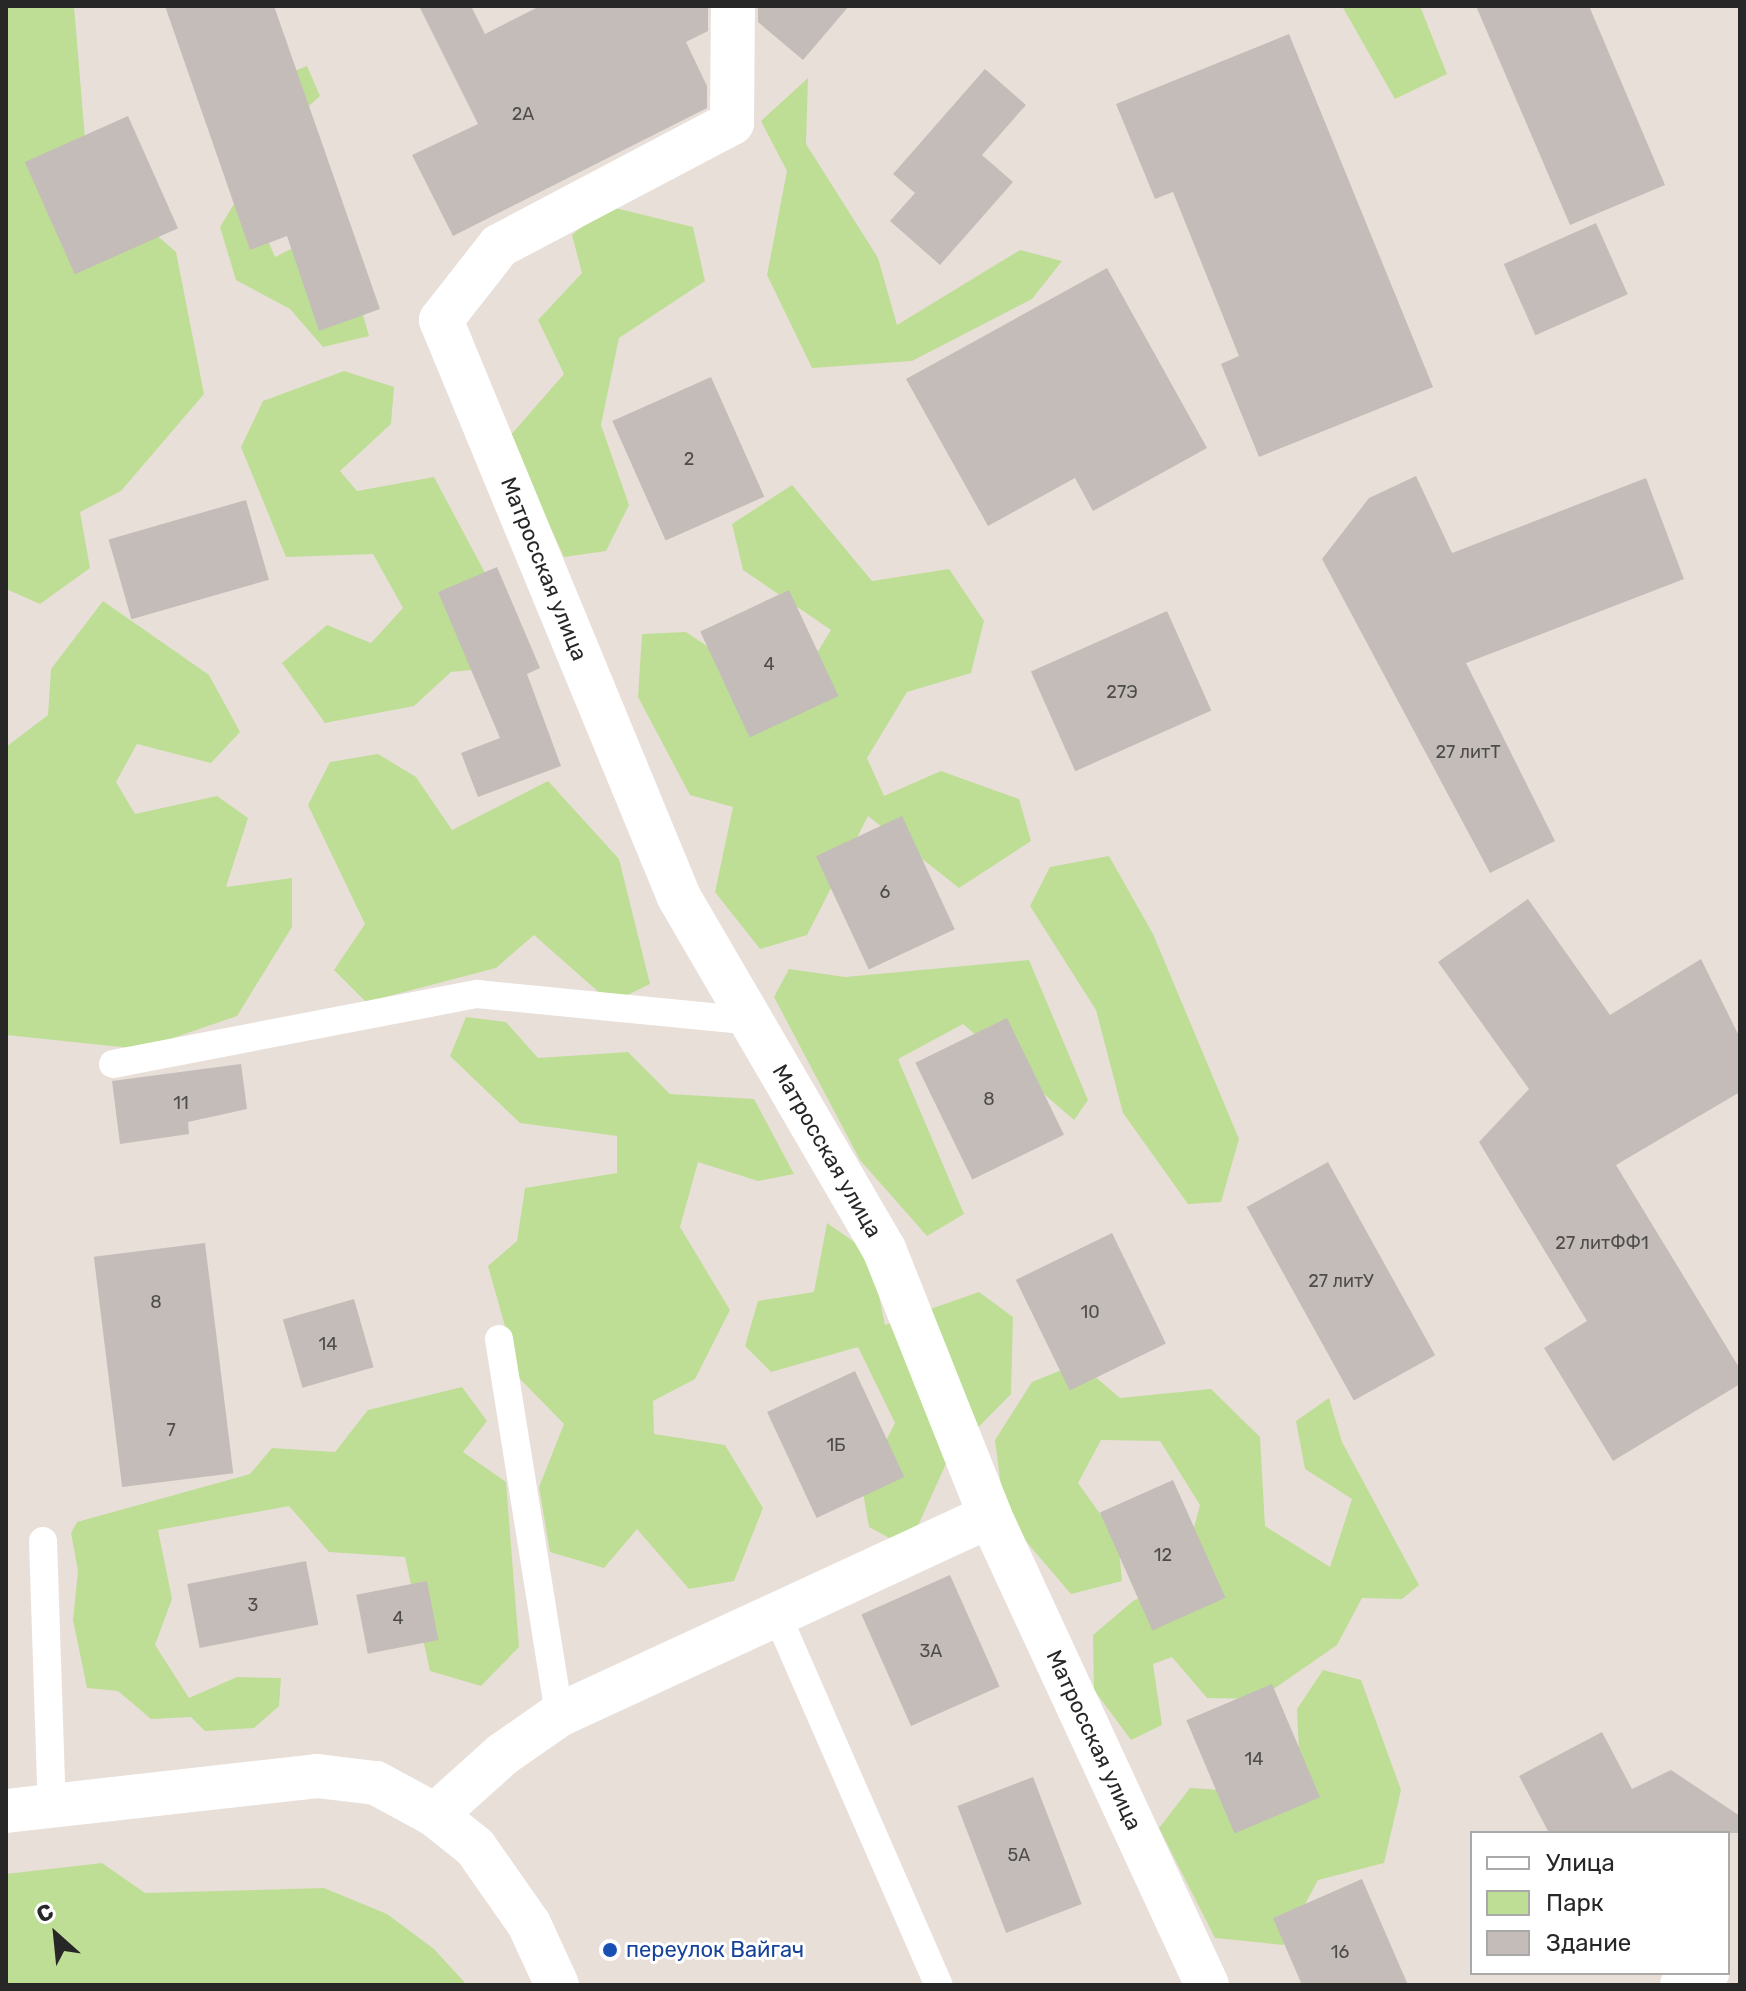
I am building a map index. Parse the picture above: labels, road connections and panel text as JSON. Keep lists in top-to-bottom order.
{
  "streets": {
    "street": ["Матросская улица"]
  },
  "places": ["переулок Вайгач"],
  "house_numbers": [
    "2А",
    "2",
    "4",
    "27Э",
    "27 литТ",
    "6",
    "8",
    "11",
    "27 литФФ1",
    "27 литУ",
    "8",
    "10",
    "14",
    "7",
    "1Б",
    "12",
    "3",
    "4",
    "3А",
    "14",
    "5А",
    "16"
  ],
  "legend": ["Улица", "Парк", "Здание"],
  "north": "top left"
}
